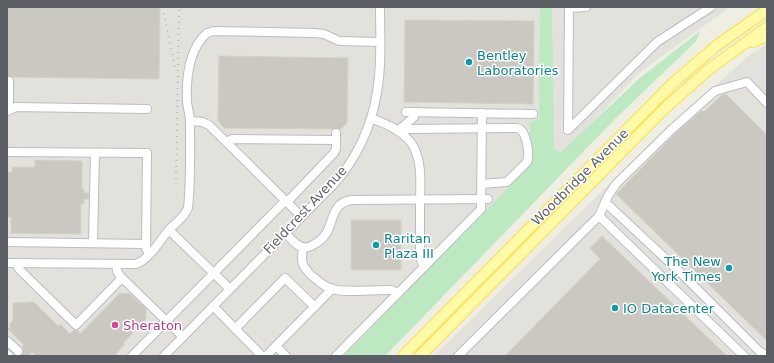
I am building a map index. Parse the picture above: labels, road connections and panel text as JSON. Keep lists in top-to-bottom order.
{
  "streets": {
    "main road": ["Woodbridge Avenue"],
    "street": ["Fieldcrest Avenue"]
  },
  "places": [
    "Bentley Laboratories",
    "Raritan Plaza III",
    "The New York Times",
    "IO Datacenter",
    "Sheraton"
  ]
}
